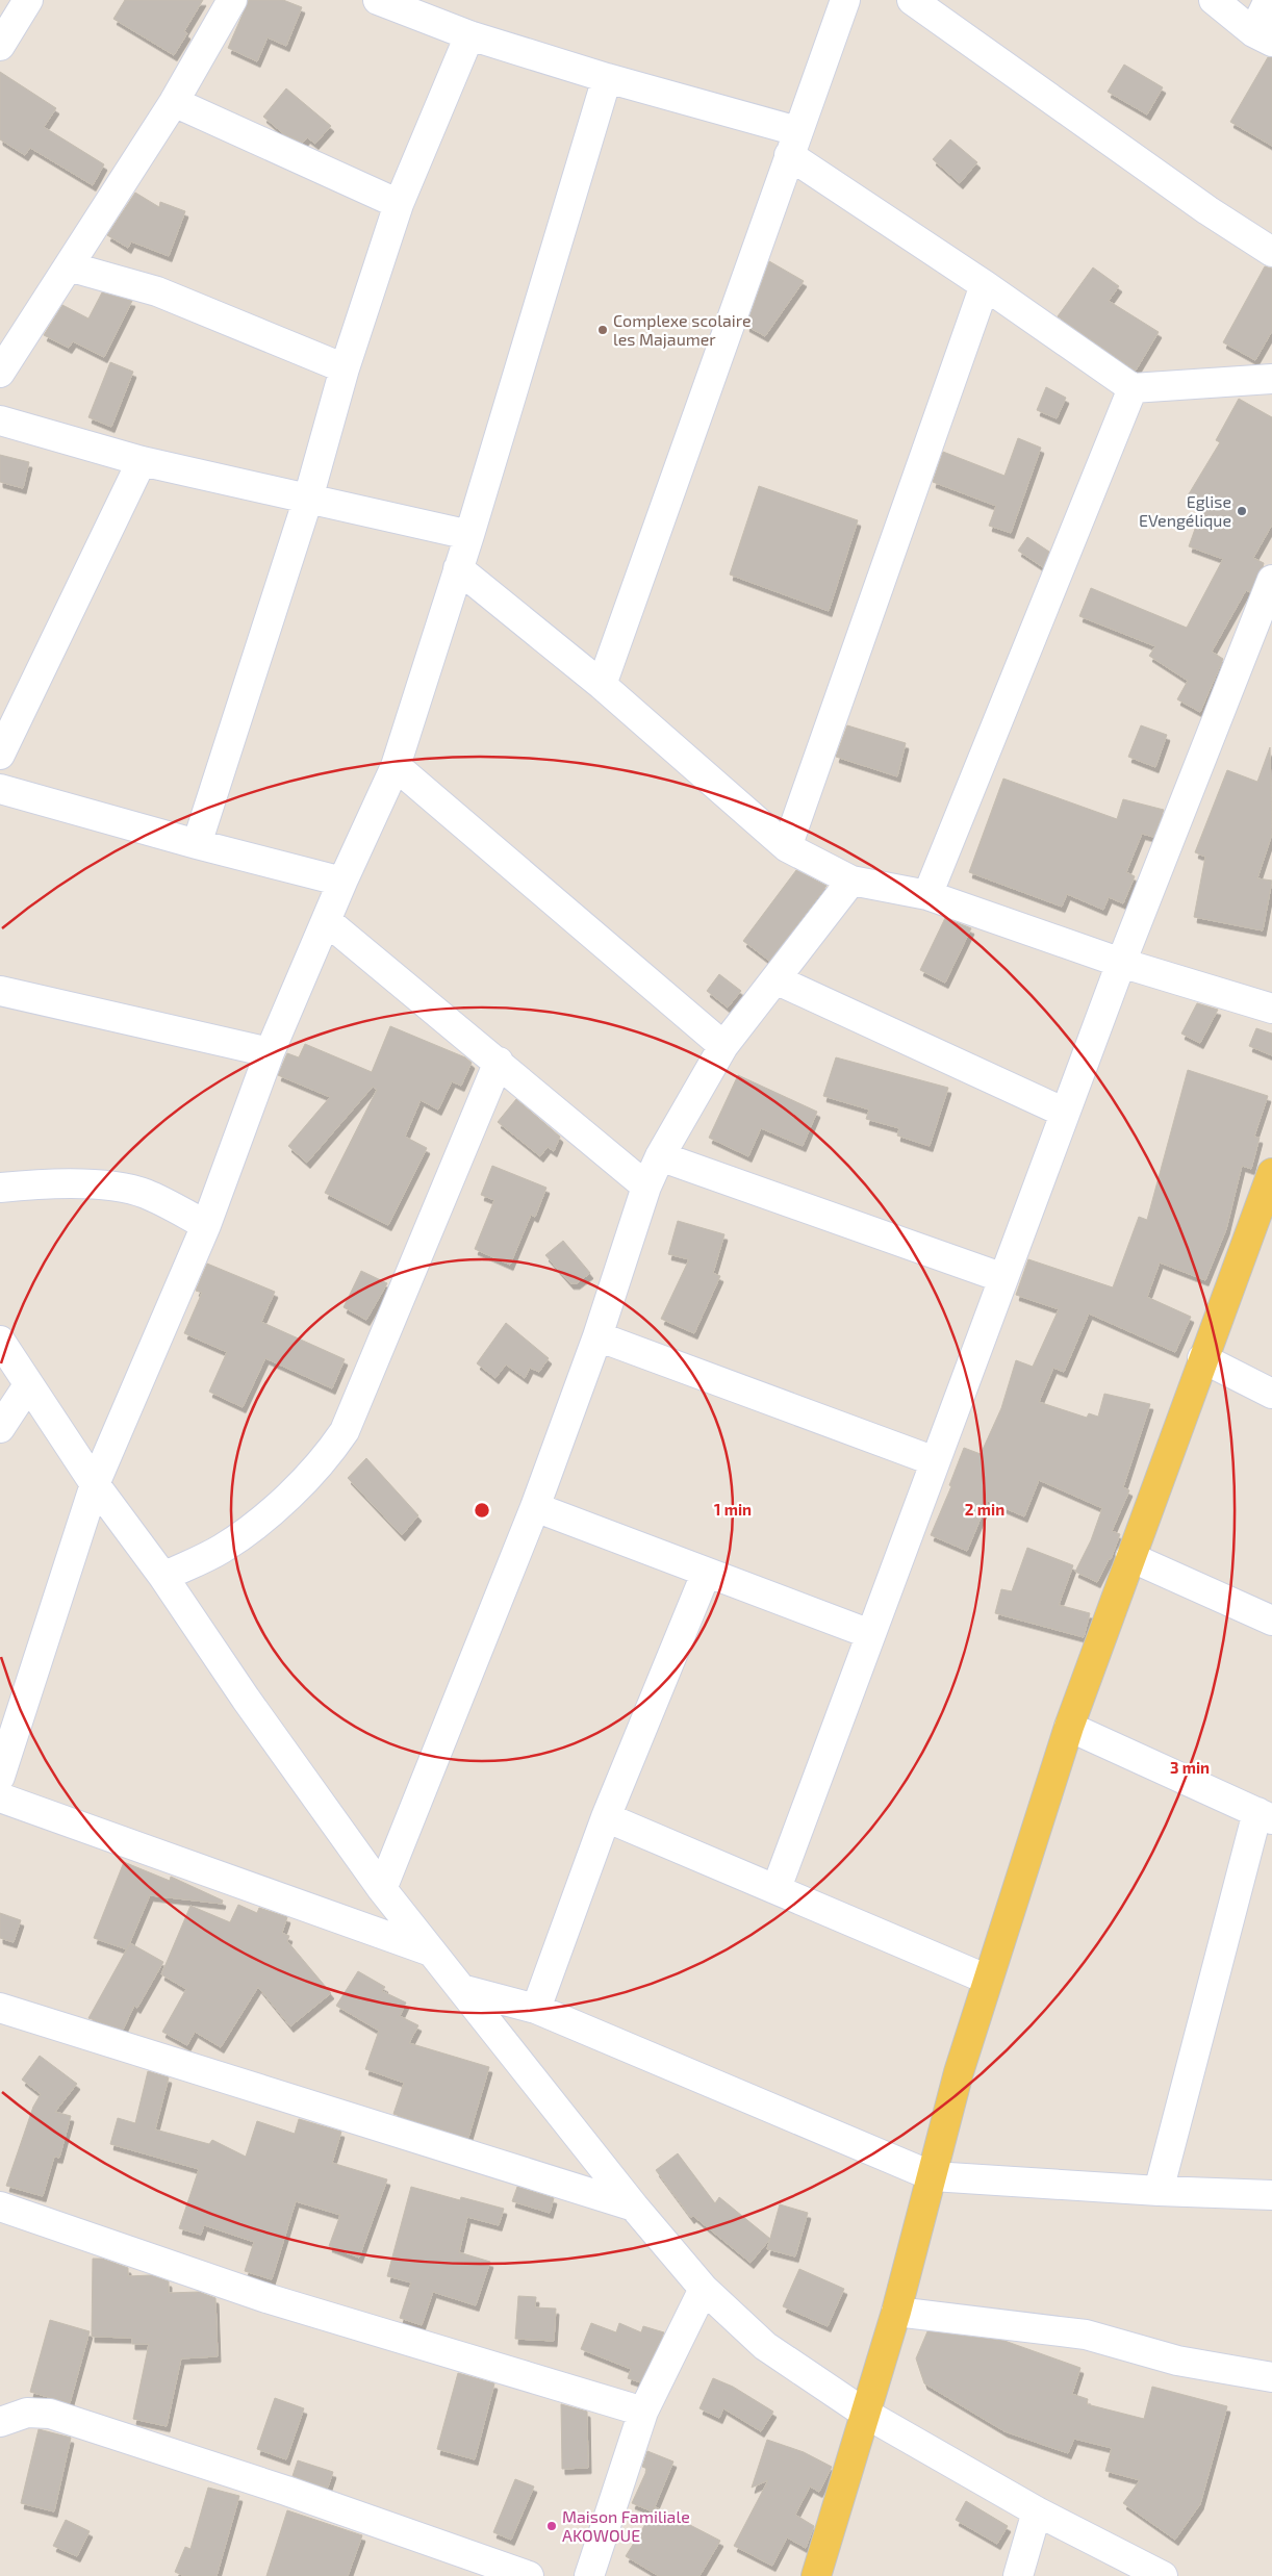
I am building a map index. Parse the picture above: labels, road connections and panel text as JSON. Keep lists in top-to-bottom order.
{
  "places": ["Complexe scolaire les Majaumer", "Eglise EVengélique", "Maison Familiale AKOWOUE"],
  "rings": ["1 min", "2 min", "3 min"]
}
